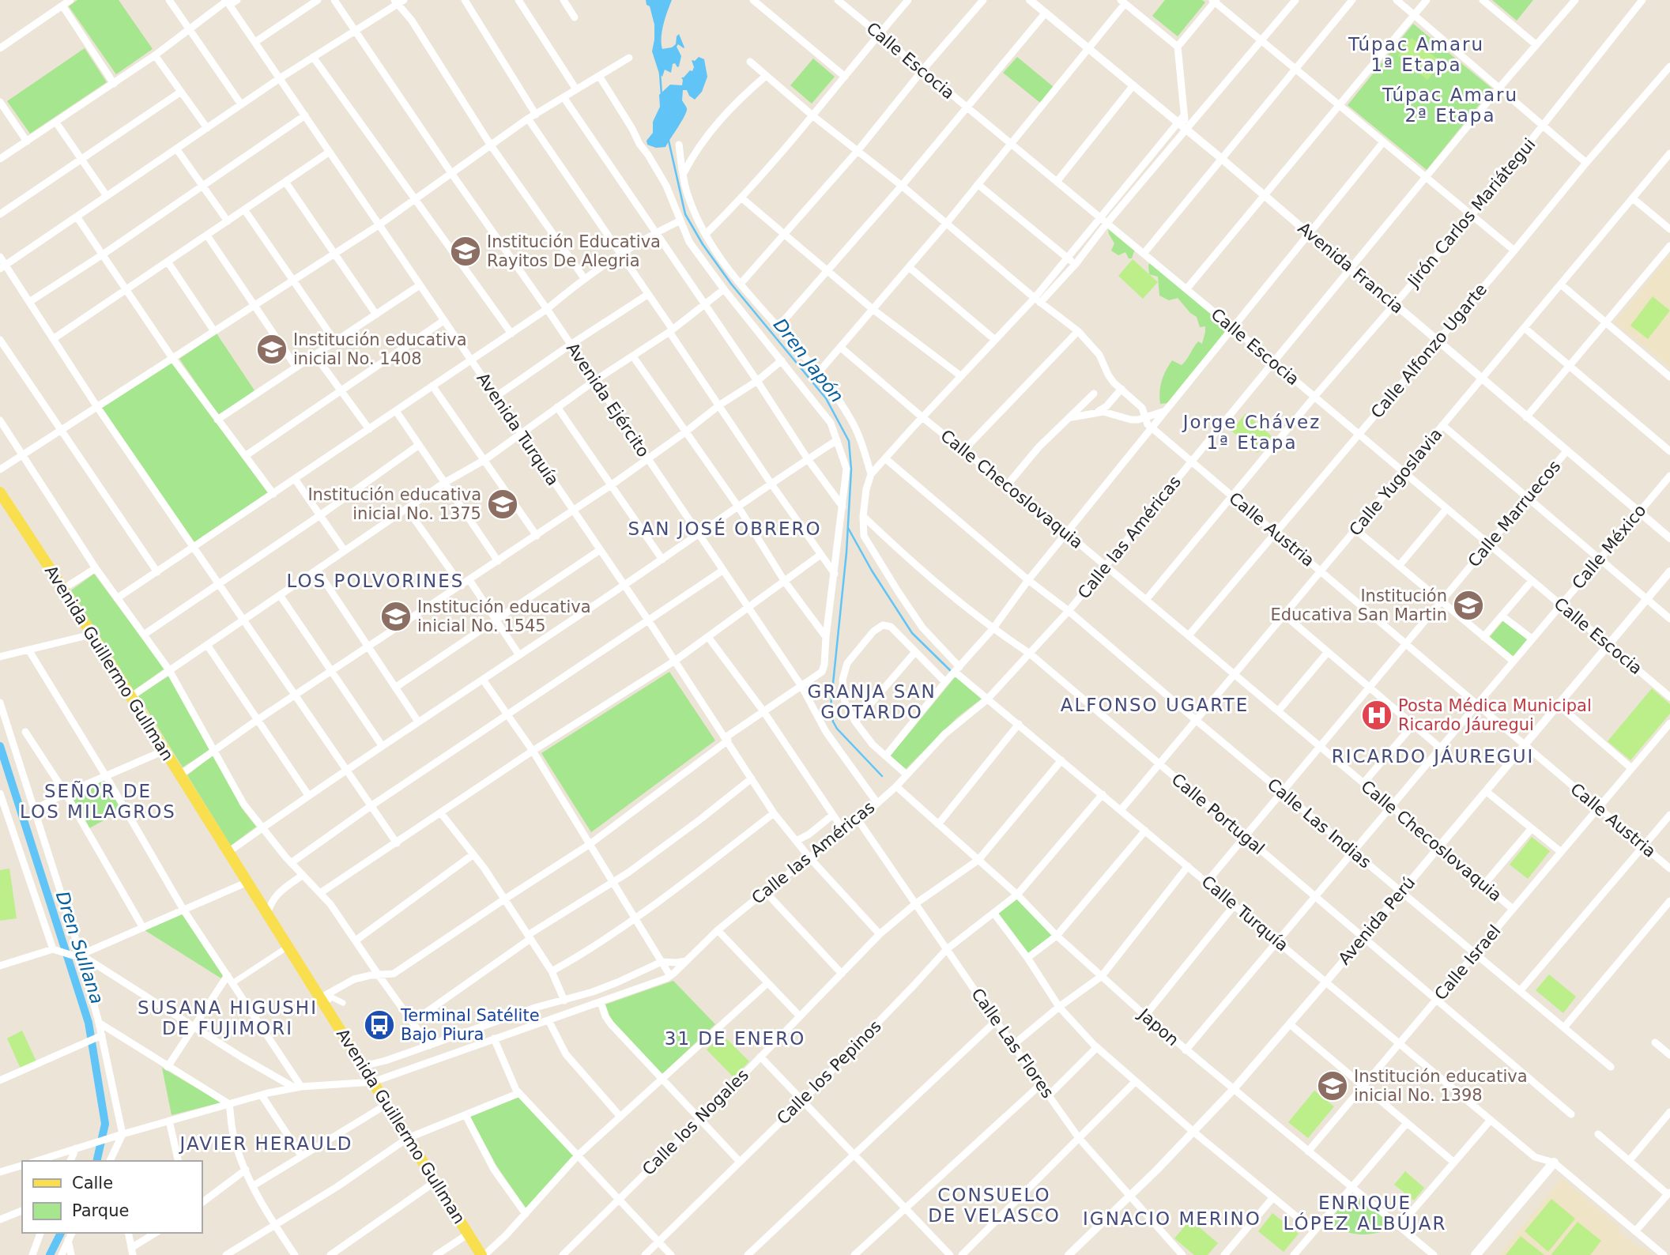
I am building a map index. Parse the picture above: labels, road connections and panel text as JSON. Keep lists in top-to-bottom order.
{
  "streets": {
    "main road": ["Avenida Guillermo Gullman"],
    "street": [
      "Calle Escocia",
      "Jirón Carlos Mariátegui",
      "Avenida Francia",
      "Calle Alfonzo Ugarte",
      "Avenida Ejército",
      "Avenida Turquía",
      "Calle Yugoslavia",
      "Calle Checoslovaquia",
      "Calle Marruecos",
      "Calle Austria",
      "Calle las Américas",
      "Calle México",
      "Calle Portugal",
      "Calle Las Indias",
      "Calle Turquía",
      "Avenida Perú",
      "Calle Israel",
      "Japon",
      "Calle Las Flores",
      "Calle los Pepinos",
      "Calle los Nogales"
    ]
  },
  "crossings": [
    ["Calle Escocia", "Jirón Carlos Mariátegui"],
    ["Calle Escocia", "Calle Alfonzo Ugarte"],
    ["Calle Escocia", "Calle Yugoslavia"],
    ["Calle Escocia", "Calle Marruecos"],
    ["Calle Escocia", "Calle las Américas"],
    ["Calle Escocia", "Calle México"],
    ["Calle Escocia", "Avenida Perú"],
    ["Jirón Carlos Mariátegui", "Avenida Francia"],
    ["Jirón Carlos Mariátegui", "Calle Checoslovaquia"],
    ["Jirón Carlos Mariátegui", "Calle Austria"],
    ["Avenida Francia", "Calle Alfonzo Ugarte"],
    ["Avenida Francia", "Calle Yugoslavia"],
    ["Avenida Francia", "Calle Marruecos"],
    ["Avenida Francia", "Calle las Américas"],
    ["Avenida Francia", "Calle México"],
    ["Calle Alfonzo Ugarte", "Calle Checoslovaquia"],
    ["Calle Alfonzo Ugarte", "Calle Austria"],
    ["Avenida Ejército", "Calle las Américas"],
    ["Avenida Turquía", "Calle las Américas"],
    ["Avenida Turquía", "Calle los Nogales"],
    ["Calle Yugoslavia", "Calle Checoslovaquia"],
    ["Calle Yugoslavia", "Calle Austria"],
    ["Calle Yugoslavia", "Calle Portugal"],
    ["Calle Yugoslavia", "Calle Las Indias"],
    ["Calle Yugoslavia", "Calle Turquía"],
    ["Calle Checoslovaquia", "Calle Marruecos"],
    ["Calle Checoslovaquia", "Calle las Américas"],
    ["Calle Checoslovaquia", "Calle México"],
    ["Calle Checoslovaquia", "Avenida Perú"],
    ["Calle Checoslovaquia", "Calle Israel"],
    ["Calle Marruecos", "Calle Austria"],
    ["Calle Marruecos", "Calle Portugal"],
    ["Calle Marruecos", "Calle Las Indias"],
    ["Calle Marruecos", "Calle Turquía"],
    ["Calle Austria", "Calle las Américas"],
    ["Calle Austria", "Calle México"],
    ["Calle Austria", "Avenida Perú"],
    ["Calle Austria", "Calle Israel"],
    ["Calle las Américas", "Calle Portugal"],
    ["Calle las Américas", "Calle Las Indias"],
    ["Calle las Américas", "Calle Turquía"],
    ["Calle las Américas", "Japon"],
    ["Calle las Américas", "Calle Las Flores"],
    ["Calle México", "Calle Portugal"],
    ["Calle México", "Calle Las Indias"],
    ["Calle México", "Calle Turquía"],
    ["Calle México", "Japon"],
    ["Calle Portugal", "Calle Turquía"],
    ["Calle Portugal", "Avenida Perú"],
    ["Calle Portugal", "Calle Israel"],
    ["Calle Las Indias", "Avenida Perú"],
    ["Calle Las Indias", "Calle Israel"],
    ["Calle Turquía", "Avenida Perú"],
    ["Calle Turquía", "Calle Israel"],
    ["Calle Turquía", "Calle los Pepinos"],
    ["Calle Turquía", "Calle los Nogales"],
    ["Avenida Perú", "Japon"],
    ["Avenida Perú", "Calle Las Flores"],
    ["Calle Israel", "Japon"],
    ["Japon", "Calle los Pepinos"],
    ["Japon", "Calle los Nogales"],
    ["Calle Las Flores", "Calle los Pepinos"],
    ["Calle Las Flores", "Calle los Nogales"]
  ],
  "districts": [
    "Túpac Amaru 1ª Etapa",
    "Túpac Amaru 2ª Etapa",
    "Jorge Chávez 1ª Etapa",
    "SAN JOSÉ OBRERO",
    "LOS POLVORINES",
    "GRANJA SAN GOTARDO",
    "ALFONSO UGARTE",
    "RICARDO JÁUREGUI",
    "SEÑOR DE LOS MILAGROS",
    "SUSANA HIGUSHI DE FUJIMORI",
    "31 DE ENERO",
    "JAVIER HERAULD",
    "CONSUELO DE VELASCO",
    "ENRIQUE LÓPEZ ALBÚJAR",
    "IGNACIO MERINO"
  ],
  "water": ["Dren Japón", "Dren Sullana"],
  "places": {
    "school or university": [
      "Institución Educativa Rayitos De Alegria",
      "Institución educativa inicial No. 1408",
      "Institución educativa inicial No. 1375",
      "Institución Educativa San Martin",
      "Institución educativa inicial No. 1545",
      "Institución educativa inicial No. 1398"
    ],
    "hospital": ["Posta Médica Municipal Ricardo Jáuregui"],
    "bus stop": ["Terminal Satélite Bajo Piura"]
  },
  "legend": ["Calle", "Parque"]
}
